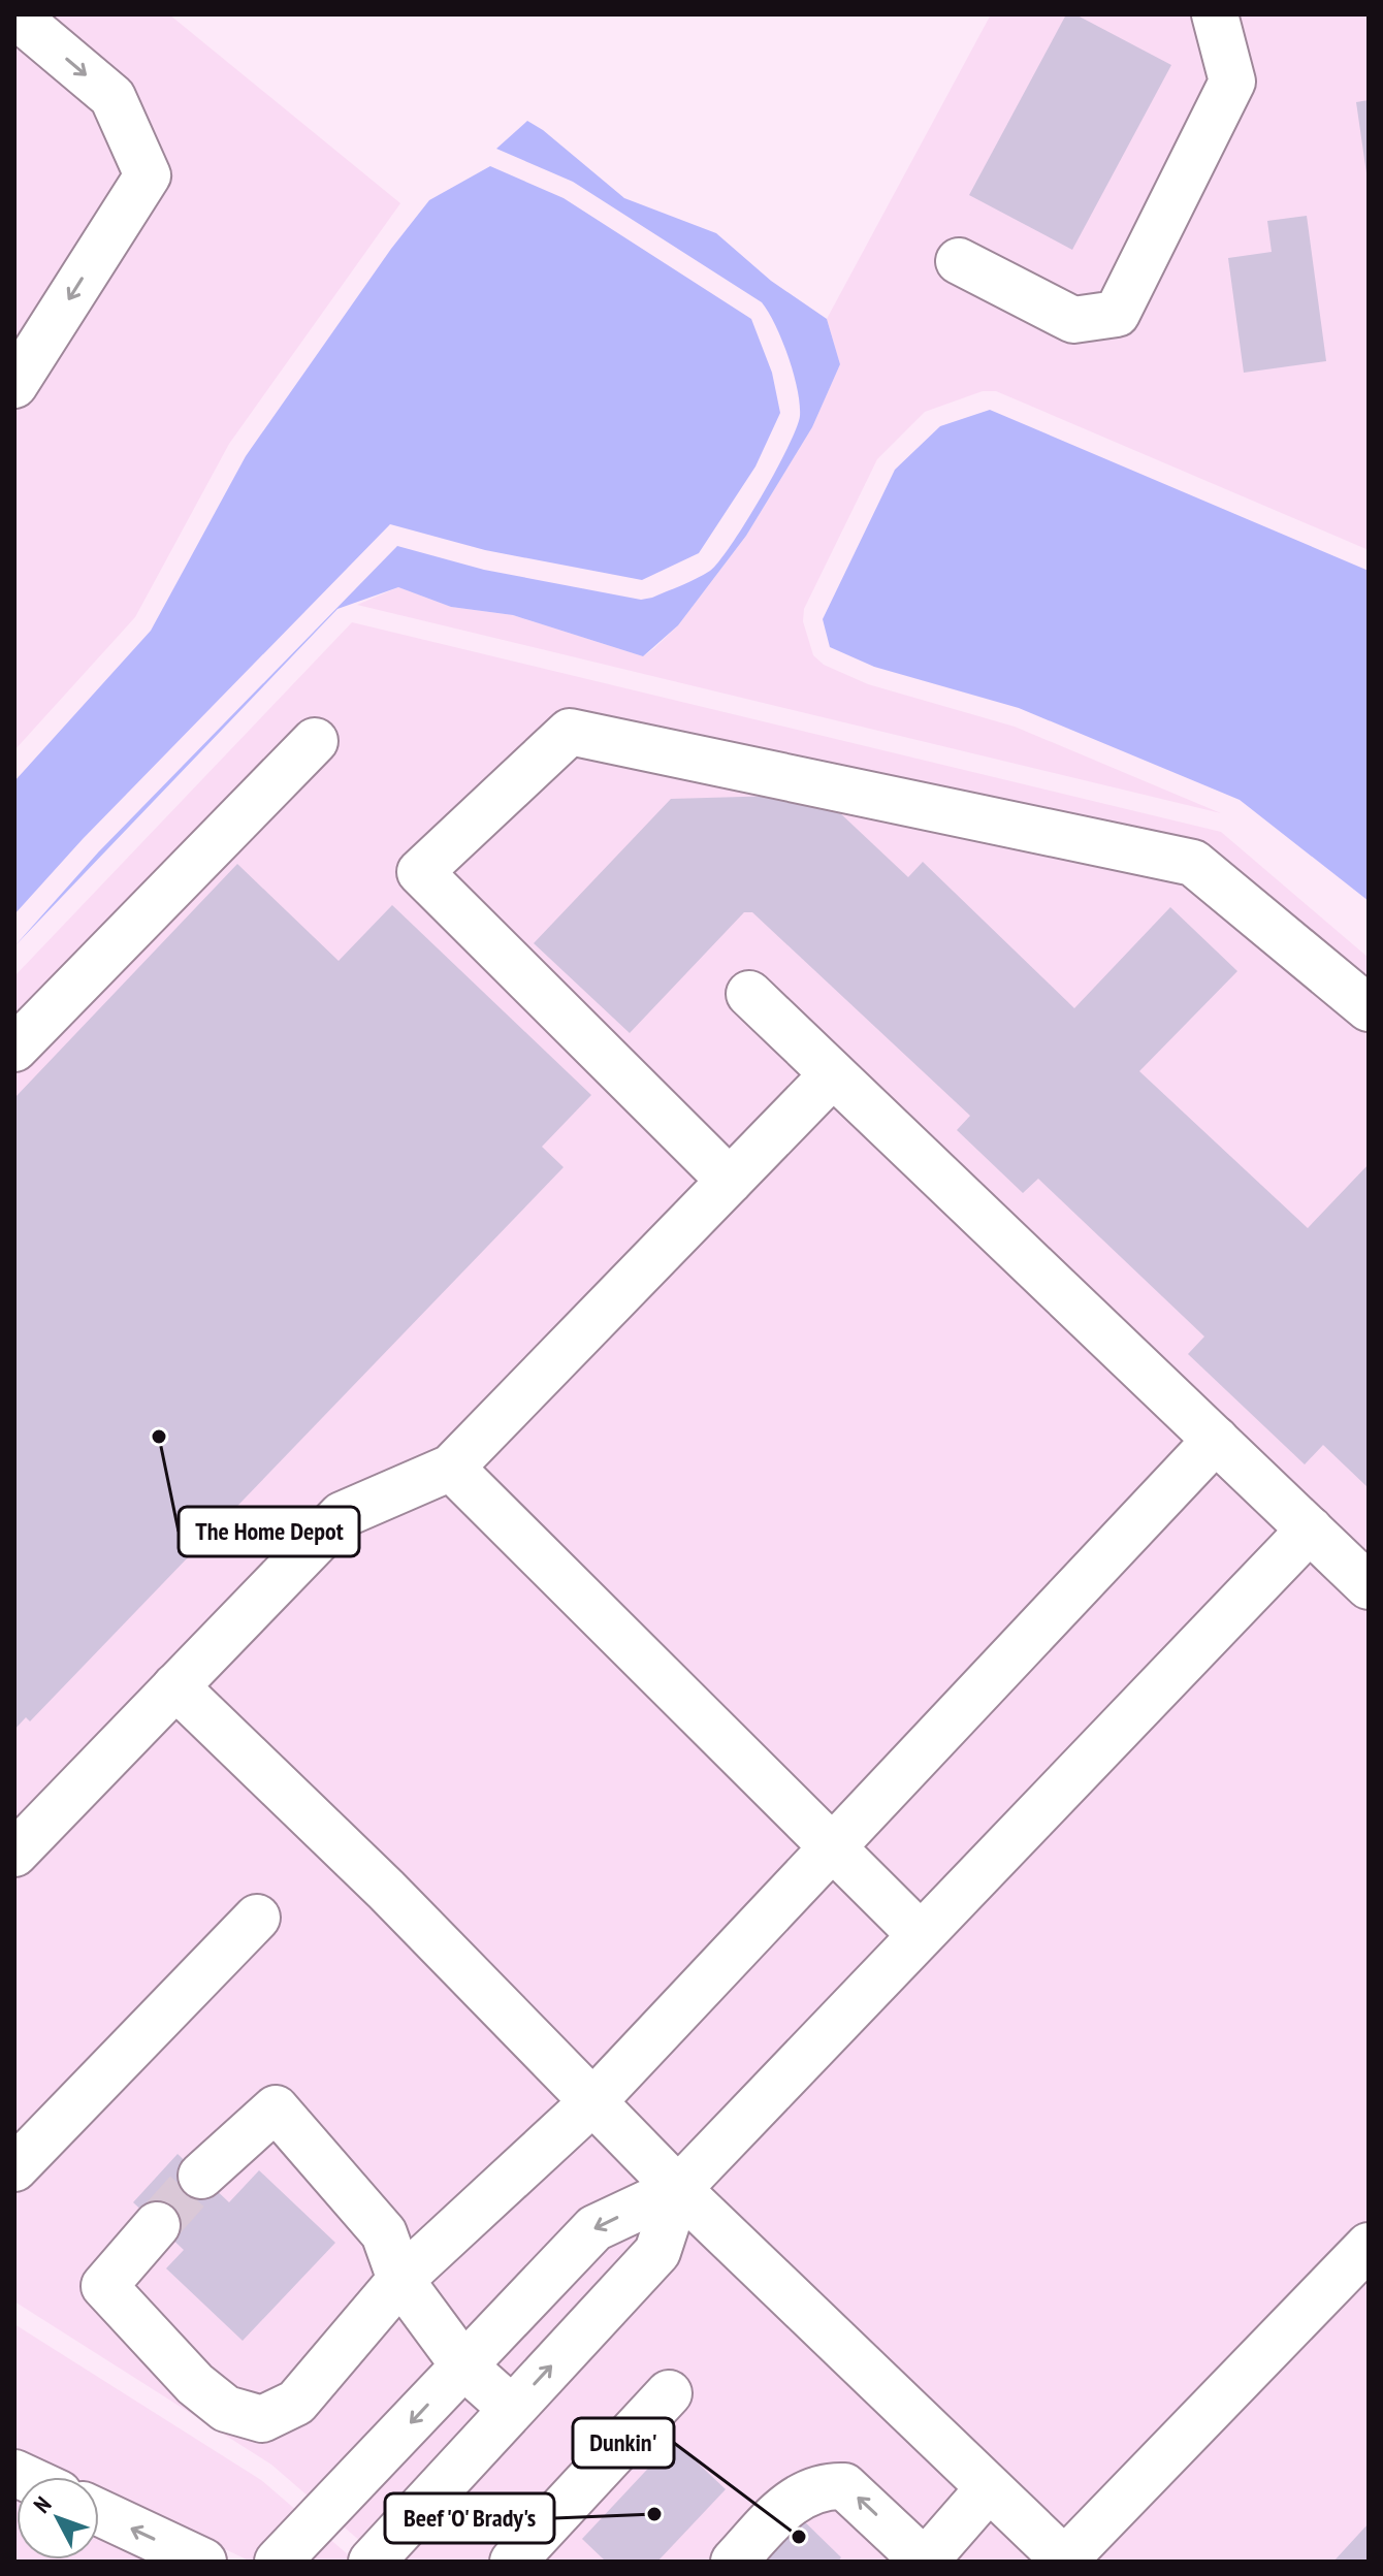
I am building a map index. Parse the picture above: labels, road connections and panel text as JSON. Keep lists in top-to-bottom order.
{
  "places": ["The Home Depot", "Beef 'O' Brady's", "Dunkin'"],
  "north": "top left"
}
